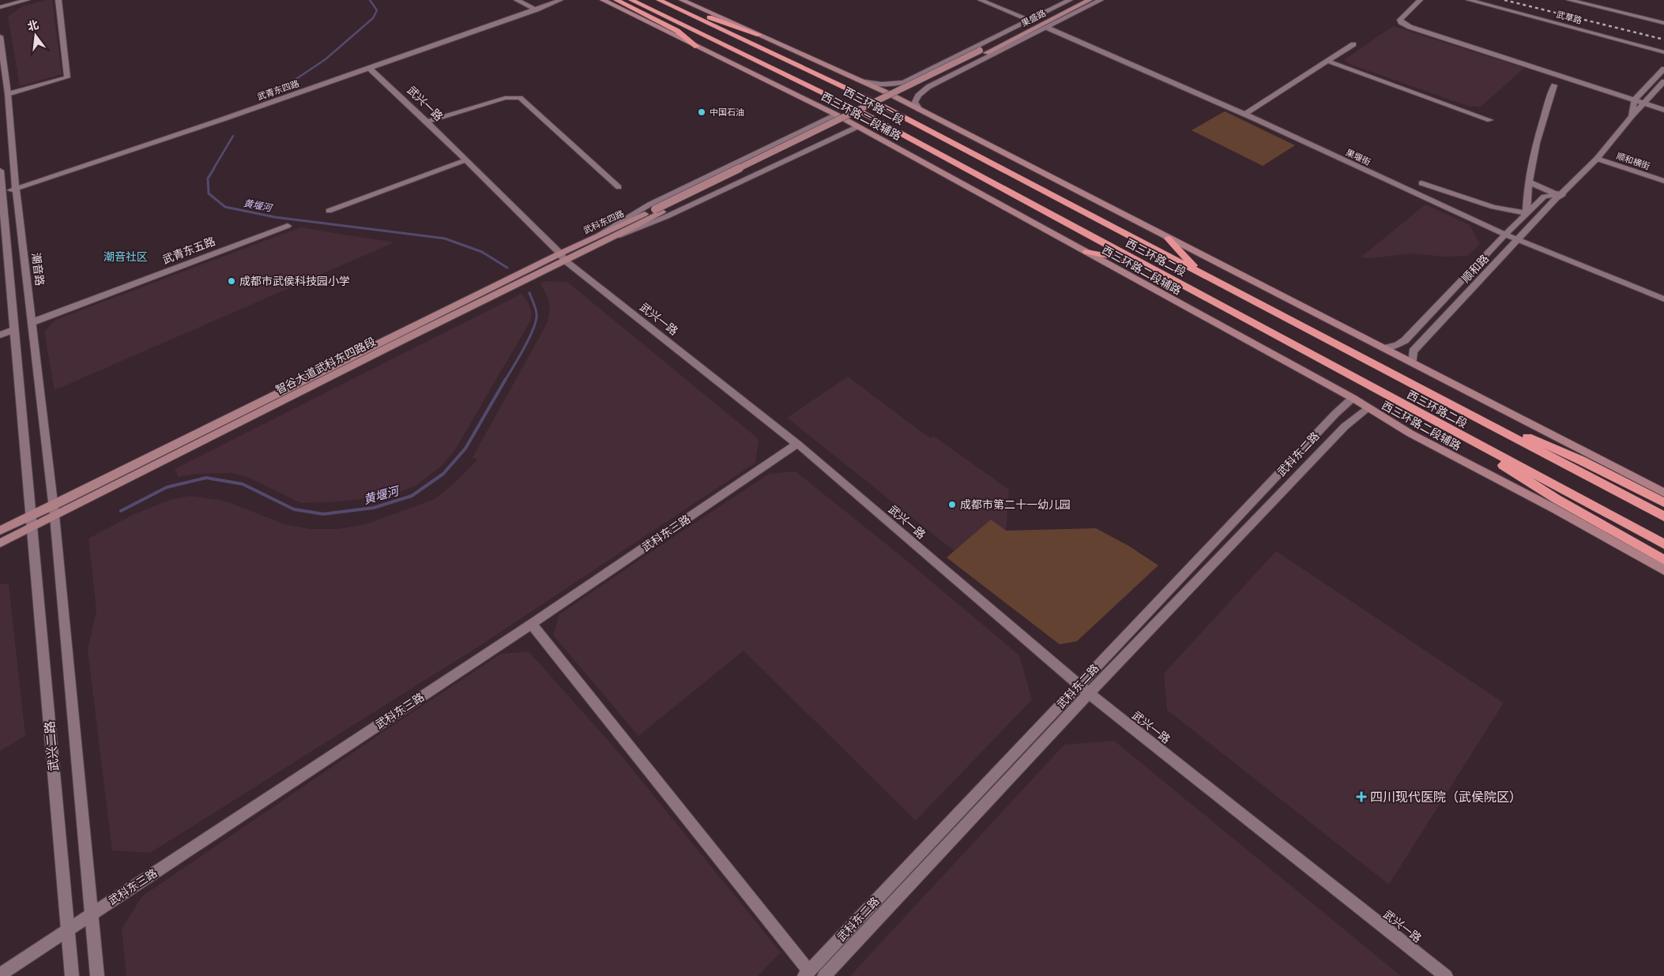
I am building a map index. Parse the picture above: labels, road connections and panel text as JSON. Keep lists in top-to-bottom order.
{
  "streets": {
    "highway": ["西三环路二段"],
    "main road": [
      "果盛路",
      "西三环路二段辅路",
      "武科东四路",
      "智谷大道武科东四路段"
    ],
    "street": [
      "武草路",
      "武青东四路",
      "武兴一路",
      "果堰街",
      "顺和横街",
      "武青东五路",
      "顺和路",
      "潮音路",
      "武科东二路",
      "武科东三路",
      "武兴二路"
    ]
  },
  "crossings": [
    ["果盛路", "武科东四路"],
    ["果盛路", "智谷大道武科东四路段"],
    ["武青东四路", "武兴一路"],
    ["武青东四路", "潮音路"],
    ["武兴一路", "武科东四路"],
    ["武兴一路", "智谷大道武科东四路段"],
    ["武兴一路", "武科东二路"],
    ["武兴一路", "武科东三路"],
    ["西三环路二段辅路", "武科东二路"],
    ["果堰街", "顺和路"],
    ["顺和横街", "顺和路"],
    ["武科东四路", "智谷大道武科东四路段"],
    ["武青东五路", "潮音路"],
    ["潮音路", "智谷大道武科东四路段"],
    ["潮音路", "武科东三路"],
    ["智谷大道武科东四路段", "武兴二路"],
    ["武科东三路", "武兴二路"]
  ],
  "districts": ["潮音社区"],
  "water": ["黄堰河"],
  "places": {
    "other": ["中国石油", "成都市武侯科技园小学", "成都市第二十一幼儿园"],
    "health": ["四川现代医院（武侯院区）"]
  },
  "north": "top"
}
